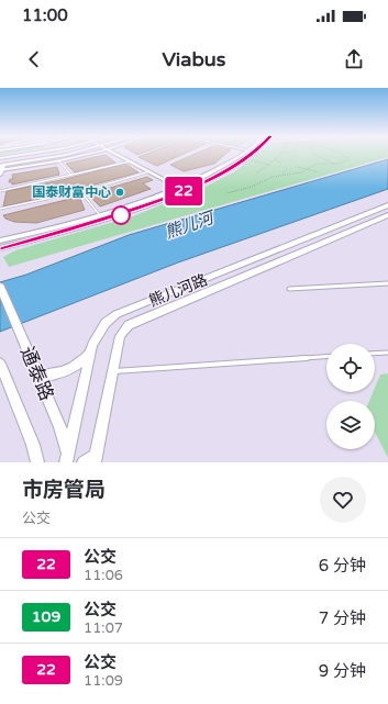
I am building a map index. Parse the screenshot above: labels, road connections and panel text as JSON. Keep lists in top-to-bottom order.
{
  "streets": {
    "street": ["熊儿河路", "通泰路"]
  },
  "crossings": [
    ["熊儿河路", "通泰路"]
  ],
  "water": ["熊儿河"],
  "places": ["国泰财富中心"],
  "lines": ["bus line 22"],
  "page": {
    "status": "11:00",
    "header": "Viabus",
    "on_map": "22",
    "heading": ["市房管局", "公交"],
    "list": [
      {
        "mark": "22",
        "name": "公交",
        "note": "11:06",
        "value": "6 分钟"
      },
      {
        "mark": "109",
        "name": "公交",
        "note": "11:07",
        "value": "7 分钟"
      },
      {
        "mark": "22",
        "name": "公交",
        "note": "11:09",
        "value": "9 分钟"
      }
    ]
  }
}
